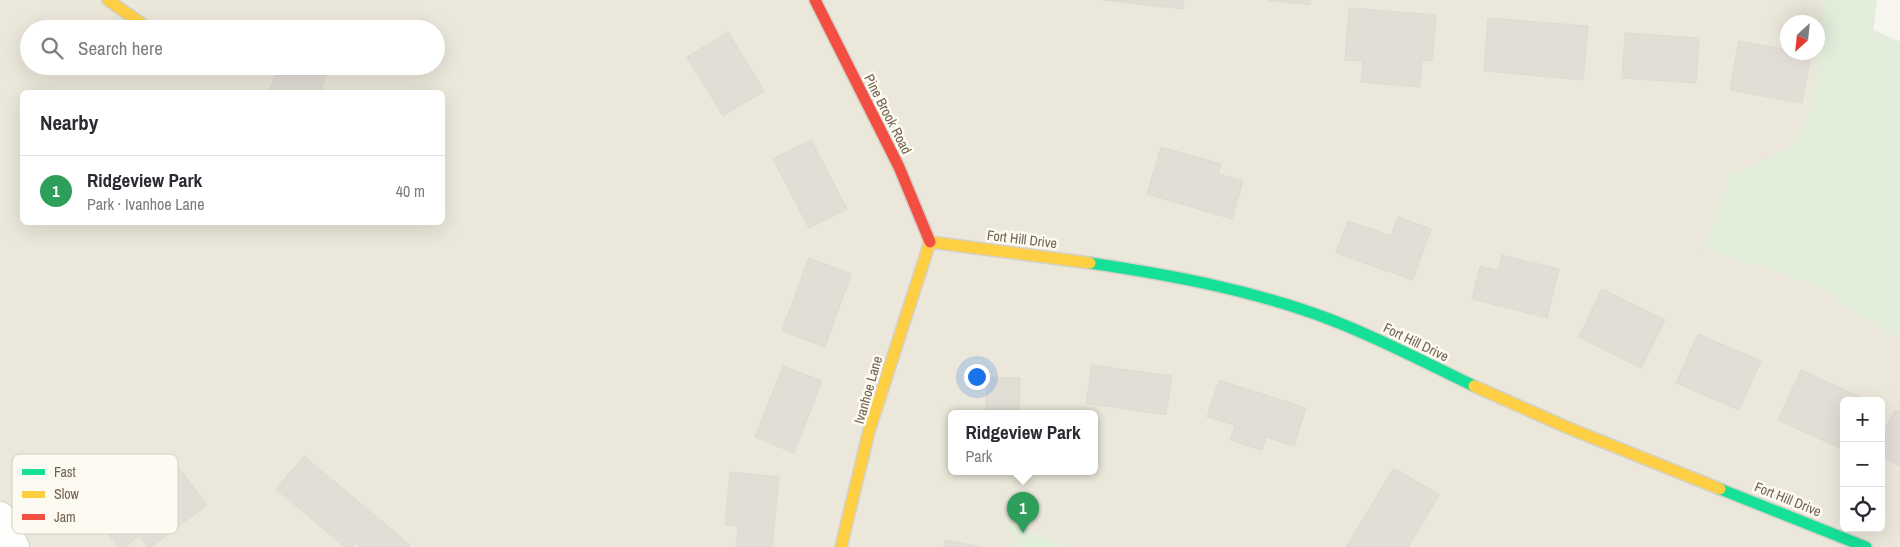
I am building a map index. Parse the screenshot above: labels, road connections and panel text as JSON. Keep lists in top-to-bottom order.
{
  "streets": {
    "street": ["Pine Brook Road", "Fort Hill Drive", "Ivanhoe Lane"]
  },
  "crossings": [
    ["Pine Brook Road", "Fort Hill Drive"],
    ["Pine Brook Road", "Ivanhoe Lane"],
    ["Fort Hill Drive", "Ivanhoe Lane"]
  ],
  "legend": ["Fast", "Slow", "Jam"],
  "north": "bottom left",
  "page": {
    "search": "Search here",
    "heading": "Nearby",
    "list": [
      {
        "mark": "1",
        "name": "Ridgeview Park",
        "note": "Park · Ivanhoe Lane",
        "value": "40 m"
      }
    ],
    "map_buttons": ["+", "−"],
    "popup": ["Ridgeview Park", "Park"],
    "pins": "1"
  }
}
